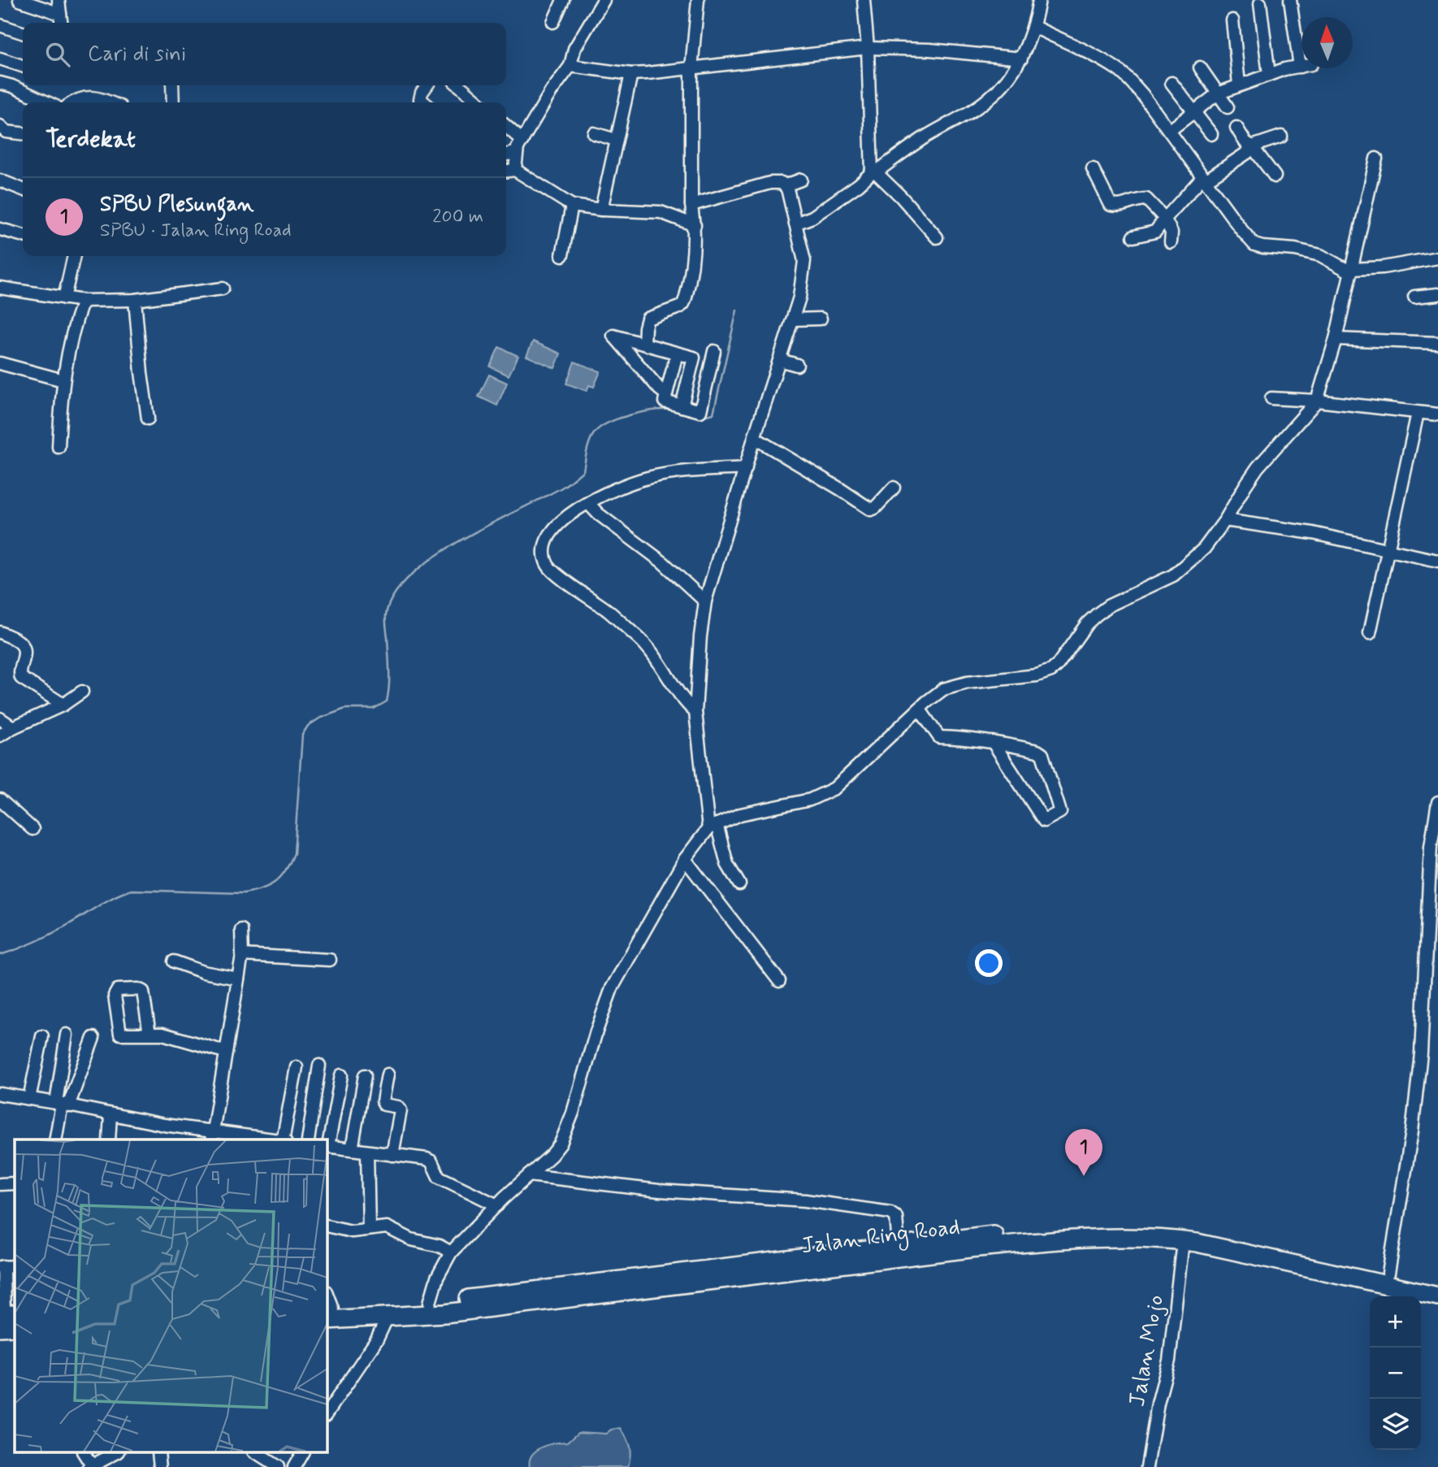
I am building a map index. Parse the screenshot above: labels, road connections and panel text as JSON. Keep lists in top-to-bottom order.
{
  "streets": {
    "highway": ["Jalan Ring Road"],
    "street": ["Jalan Mojo"]
  },
  "crossings": [
    ["Jalan Ring Road", "Jalan Mojo"]
  ],
  "north": "top",
  "page": {
    "search": "Cari di sini",
    "heading": "Terdekat",
    "list": [
      {
        "mark": "1",
        "name": "SPBU Plesungan",
        "note": "SPBU · Jalan Ring Road",
        "value": "200 m"
      }
    ],
    "pins": "1",
    "map_buttons": ["+", "−"]
  }
}
